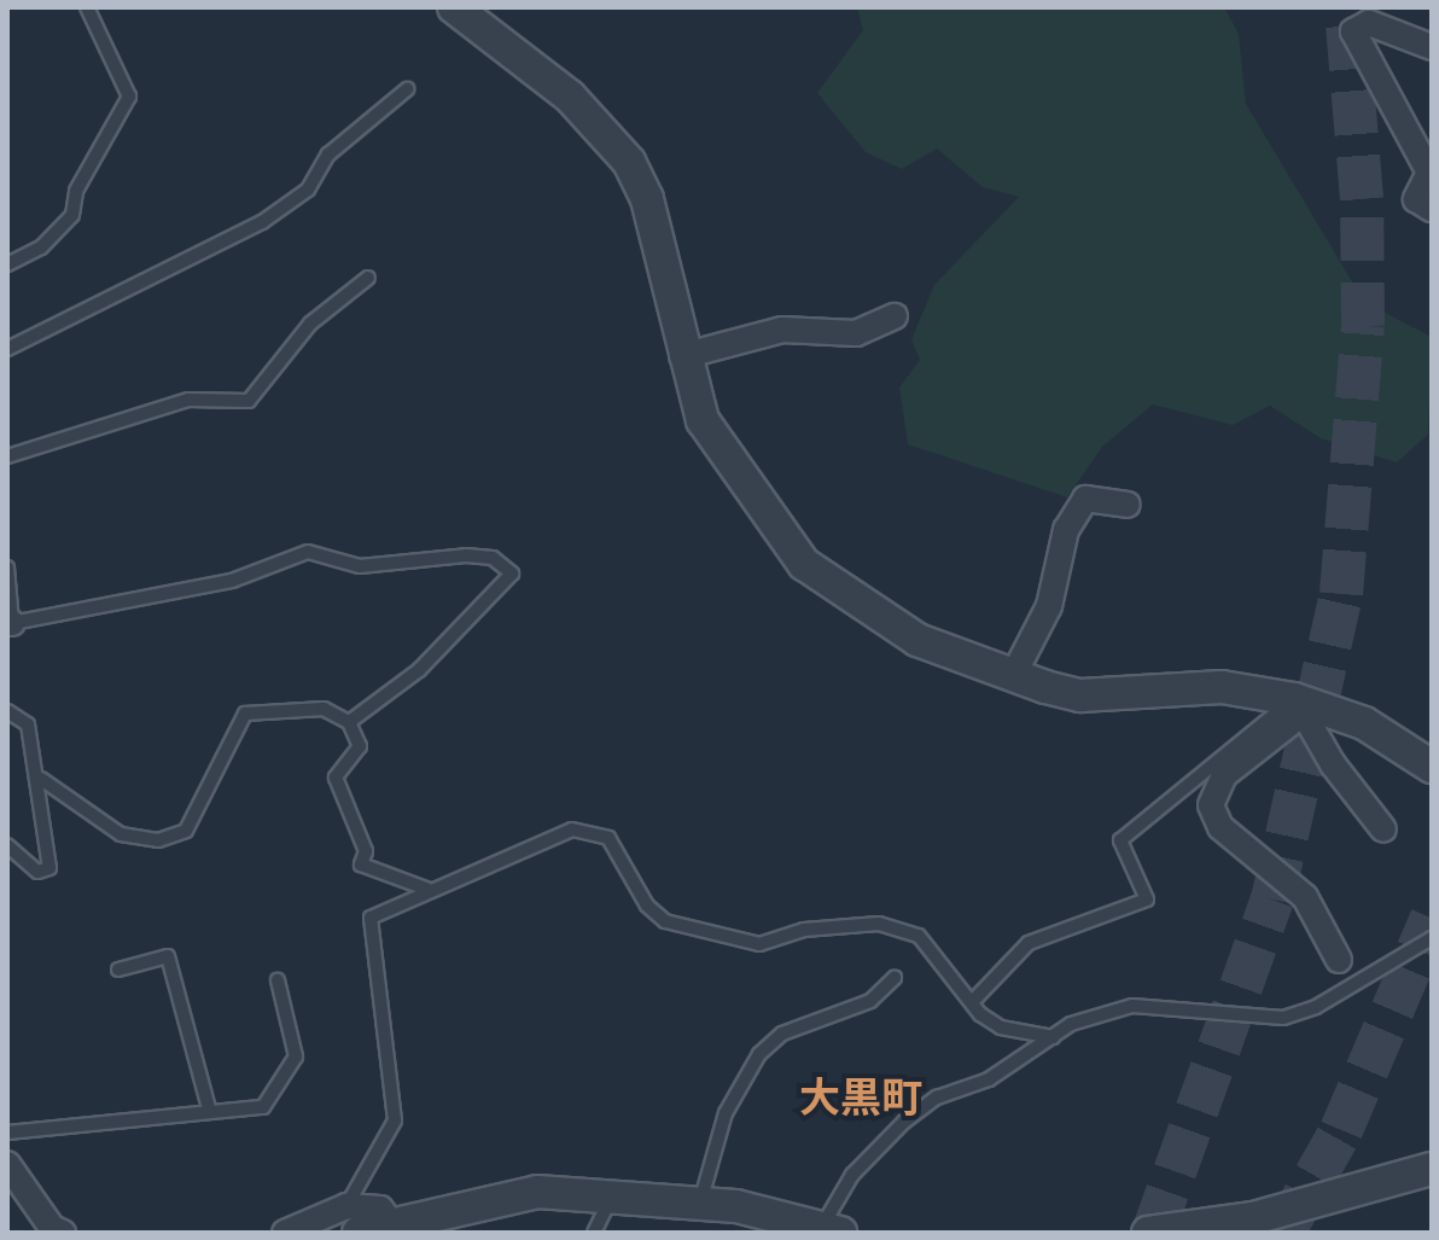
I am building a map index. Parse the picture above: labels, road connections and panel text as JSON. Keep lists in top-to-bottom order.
{
  "districts": ["大黒町"]
}
